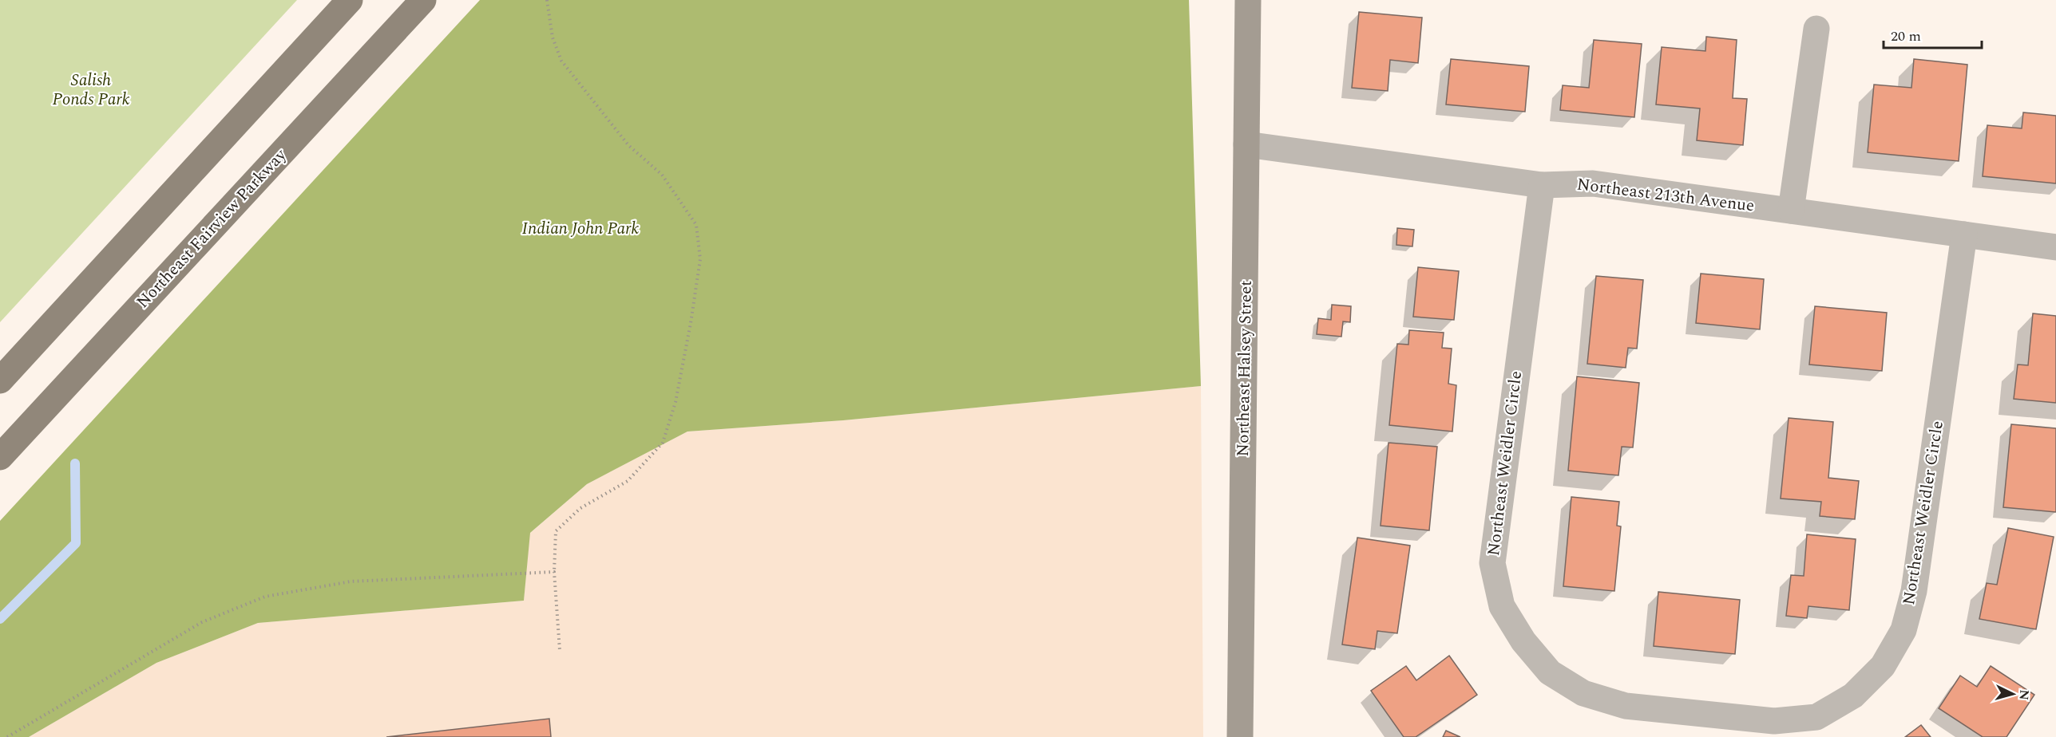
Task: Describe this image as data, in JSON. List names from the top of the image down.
{
  "streets": {
    "main road": ["Northeast Fairview Parkway", "Northeast Halsey Street"],
    "street": ["Northeast 213th Avenue", "Northeast Weidler Circle"]
  },
  "crossings": [
    ["Northeast 213th Avenue", "Northeast Halsey Street"],
    ["Northeast 213th Avenue", "Northeast Weidler Circle"]
  ],
  "parks": ["Salish Ponds Park", "Indian John Park"],
  "scale_bar": "20 m",
  "north": "right"
}
